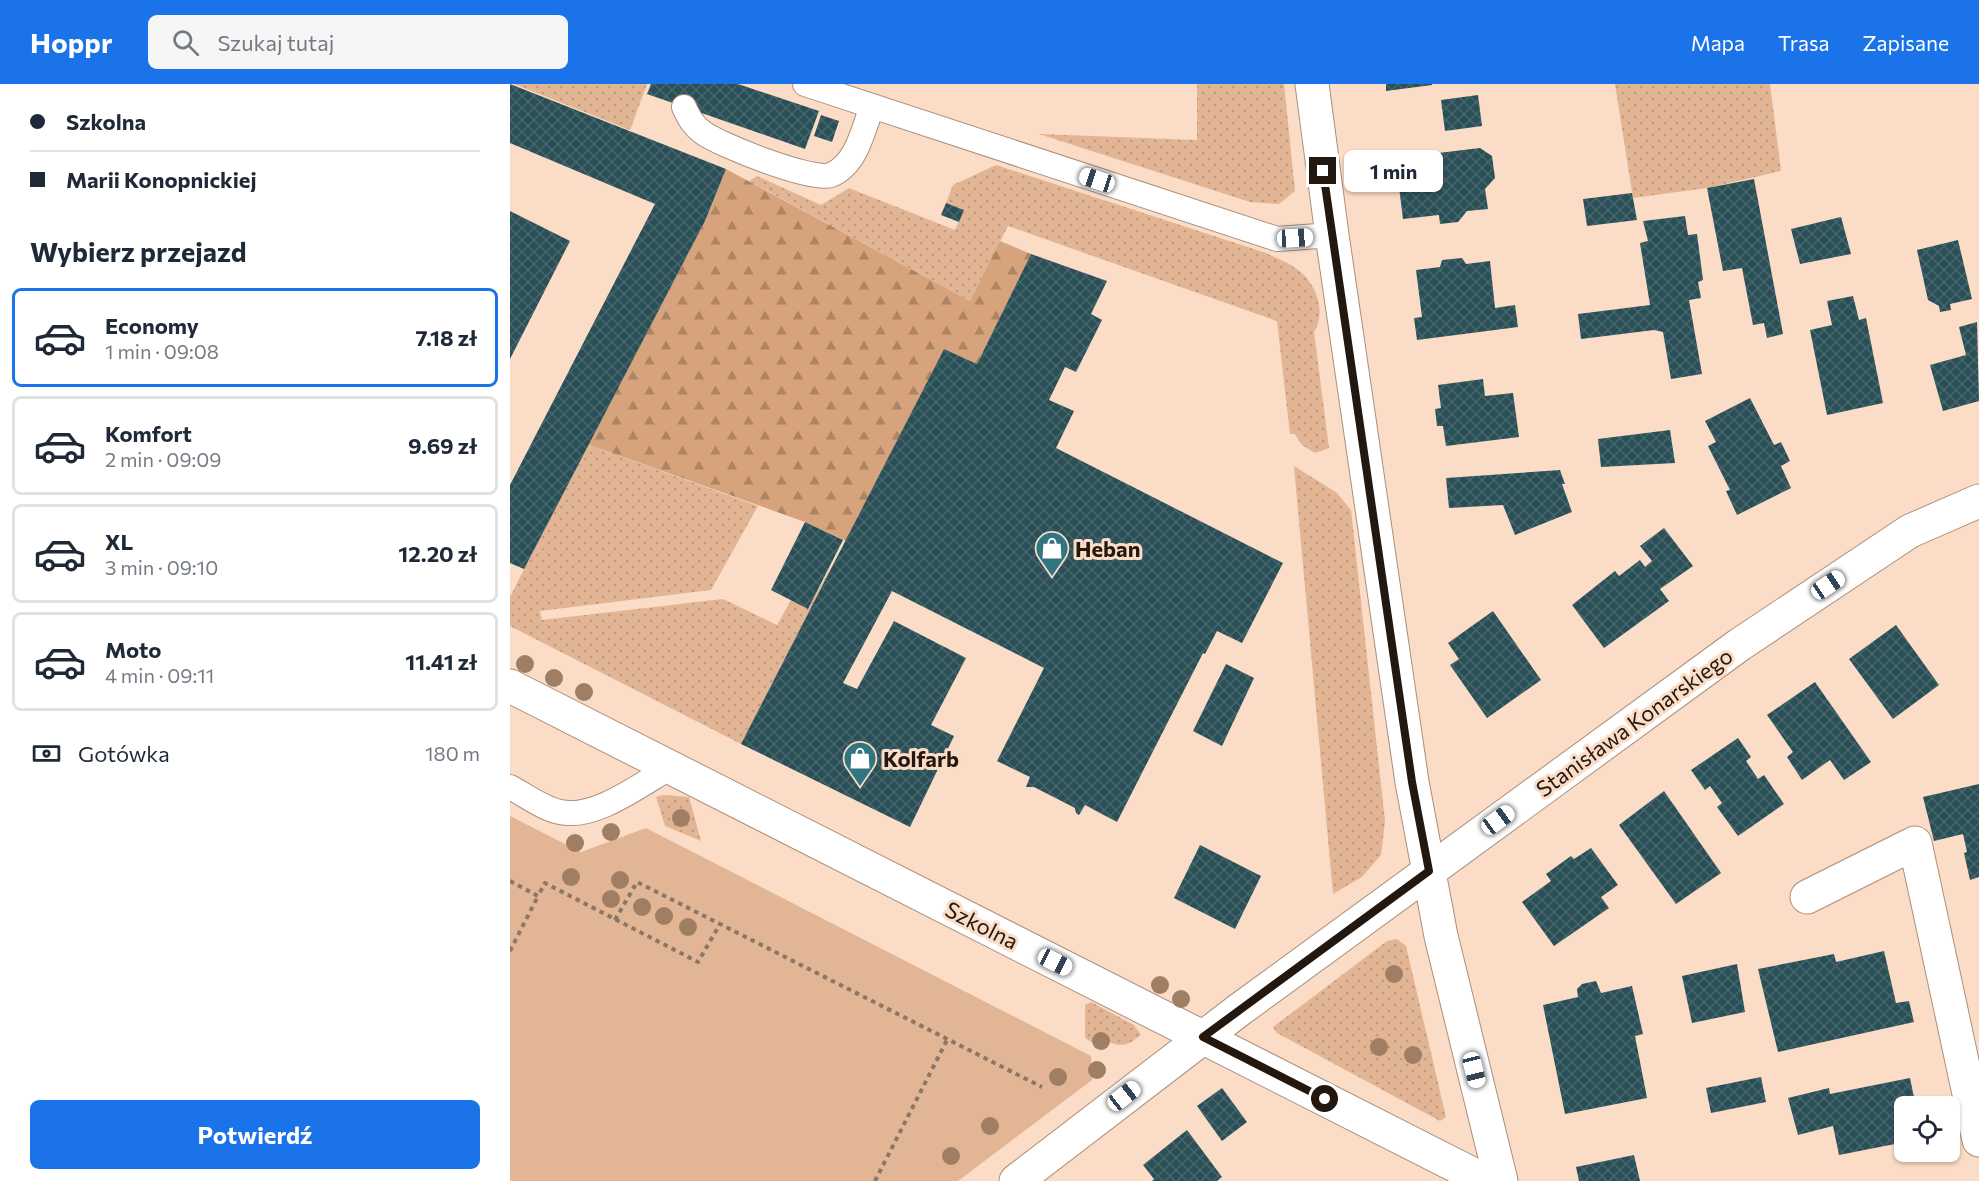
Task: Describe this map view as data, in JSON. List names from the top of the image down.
{
  "streets": {
    "street": ["Stanisława Konarskiego", "Szkolna"]
  },
  "crossings": [
    ["Stanisława Konarskiego", "Szkolna"]
  ],
  "places": {
    "shop": ["Heban", "Kolfarb"]
  },
  "page": {
    "header": "Hoppr",
    "search": "Szukaj tutaj",
    "nav": ["Mapa", "Trasa", "Zapisane"],
    "banner": ["Szkolna", "Marii Konopnickiej"],
    "bubble": "1 min",
    "heading": "Wybierz przejazd",
    "list": [
      {
        "name": "Economy",
        "note": "1 min · 09:08",
        "value": "7.18 zł"
      },
      {
        "name": "Komfort",
        "note": "2 min · 09:09",
        "value": "9.69 zł"
      },
      {
        "name": "XL",
        "note": "3 min · 09:10",
        "value": "12.20 zł"
      },
      {
        "name": "Moto",
        "note": "4 min · 09:11",
        "value": "11.41 zł"
      }
    ],
    "pay": ["Gotówka", "180 m"],
    "buttons": "Potwierdź"
  }
}
